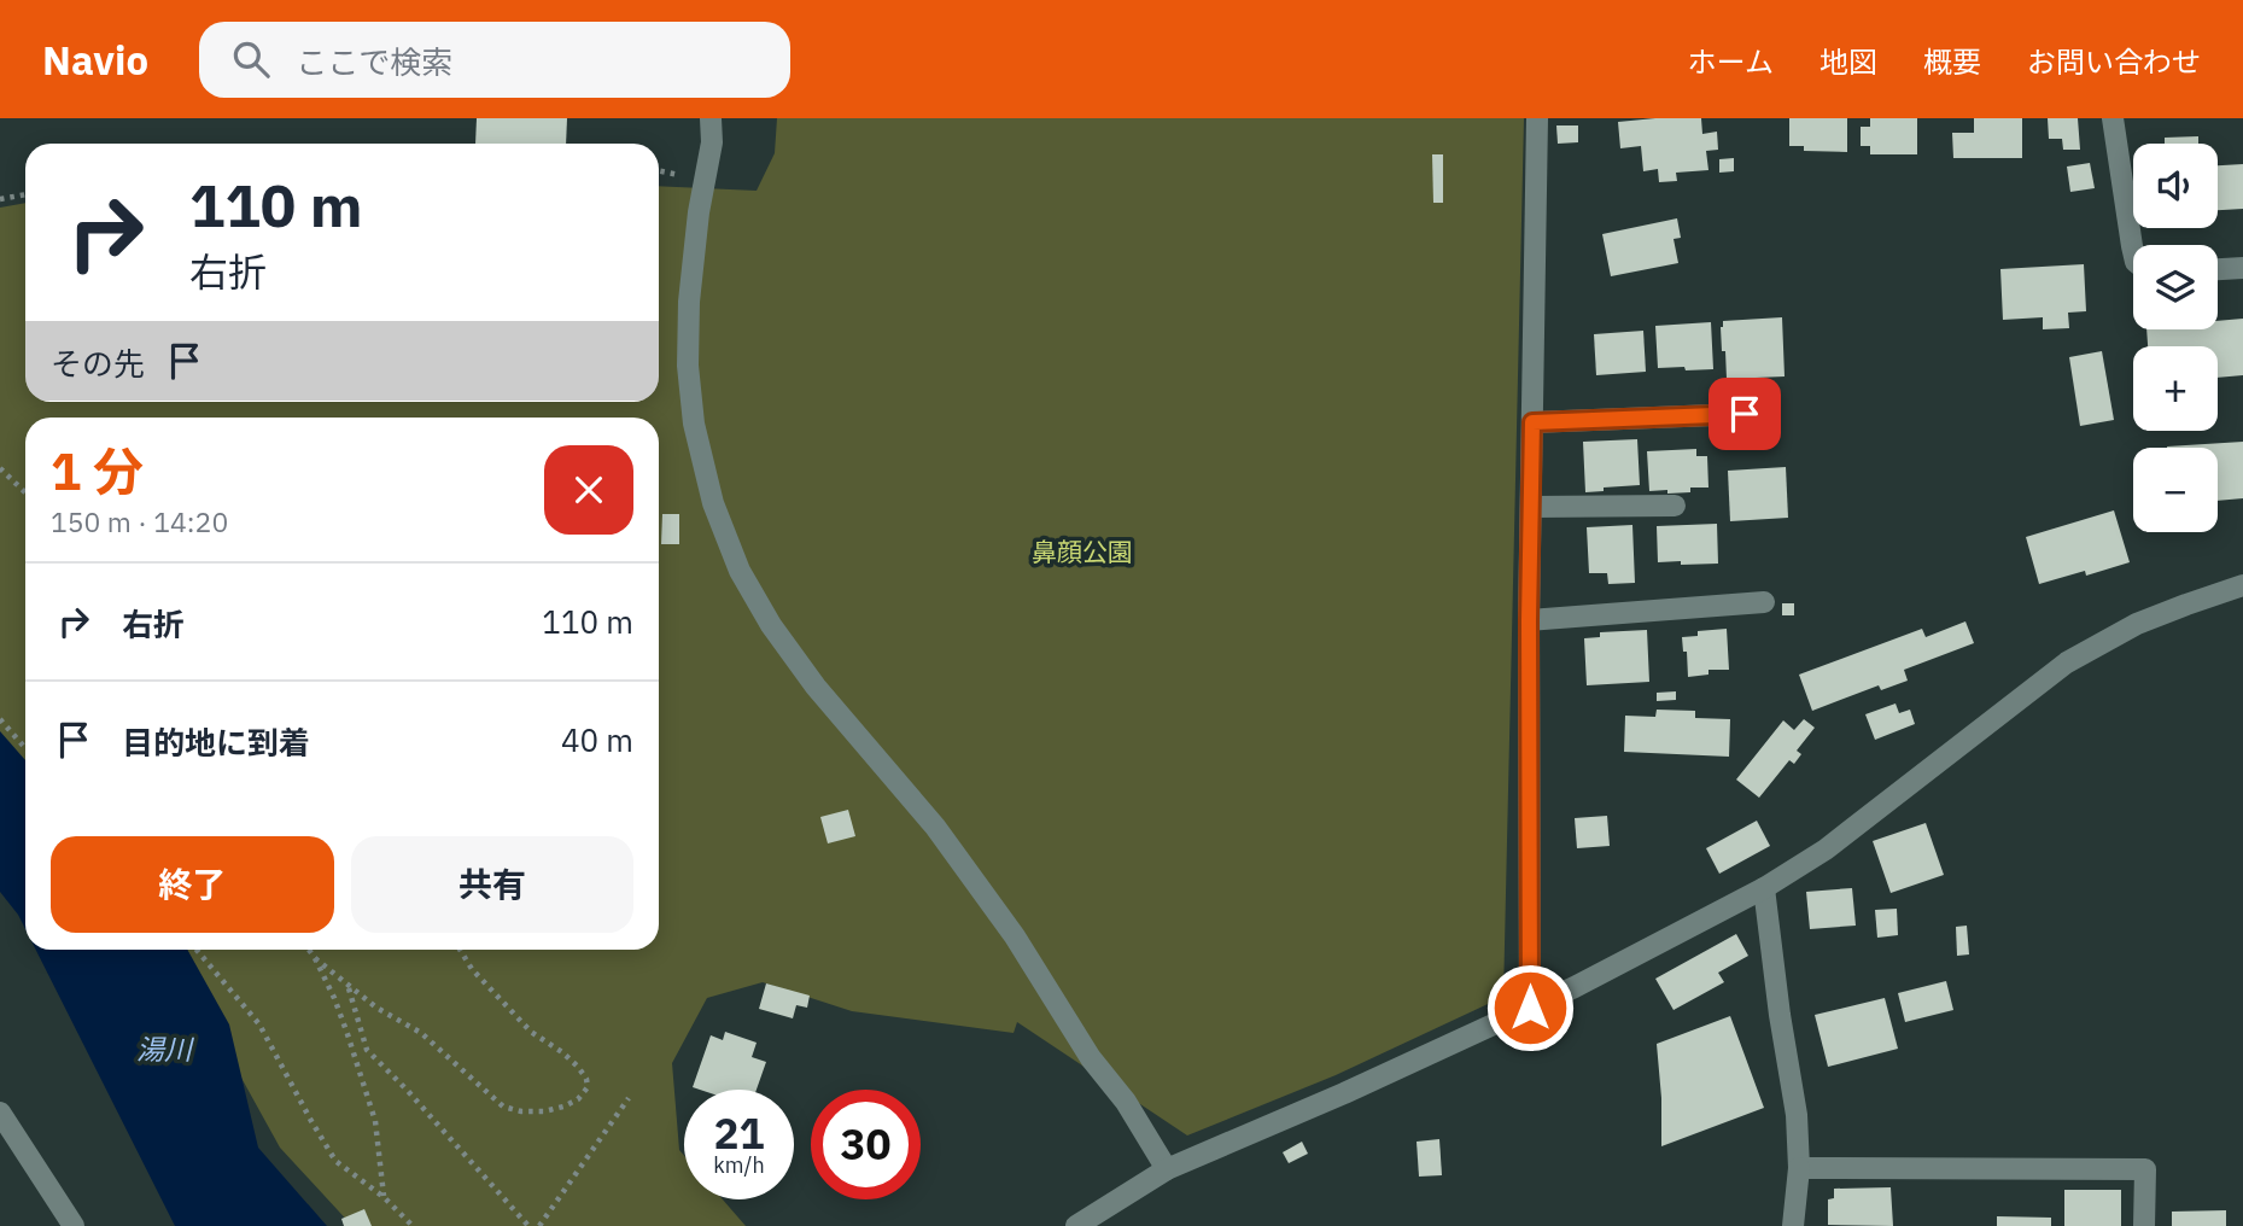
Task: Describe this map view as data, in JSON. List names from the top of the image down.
{
  "water": ["湯川"],
  "parks": ["鼻顔公園"],
  "page": {
    "header": "Navio",
    "search": "ここで検索",
    "nav": [
      "ホーム",
      "地図",
      "概要",
      "お問い合わせ"
    ],
    "map_buttons": ["+", "−"],
    "turn": ["110 m", "右折"],
    "then": "その先",
    "heading": ["1 分", "150 m · 14:20"],
    "list": [
      {
        "name": "右折",
        "value": "110 m"
      },
      {
        "name": "目的地に到着",
        "value": "40 m"
      }
    ],
    "buttons": ["終了", "共有"],
    "speed": "21 km/h",
    "limit": "30"
  }
}
